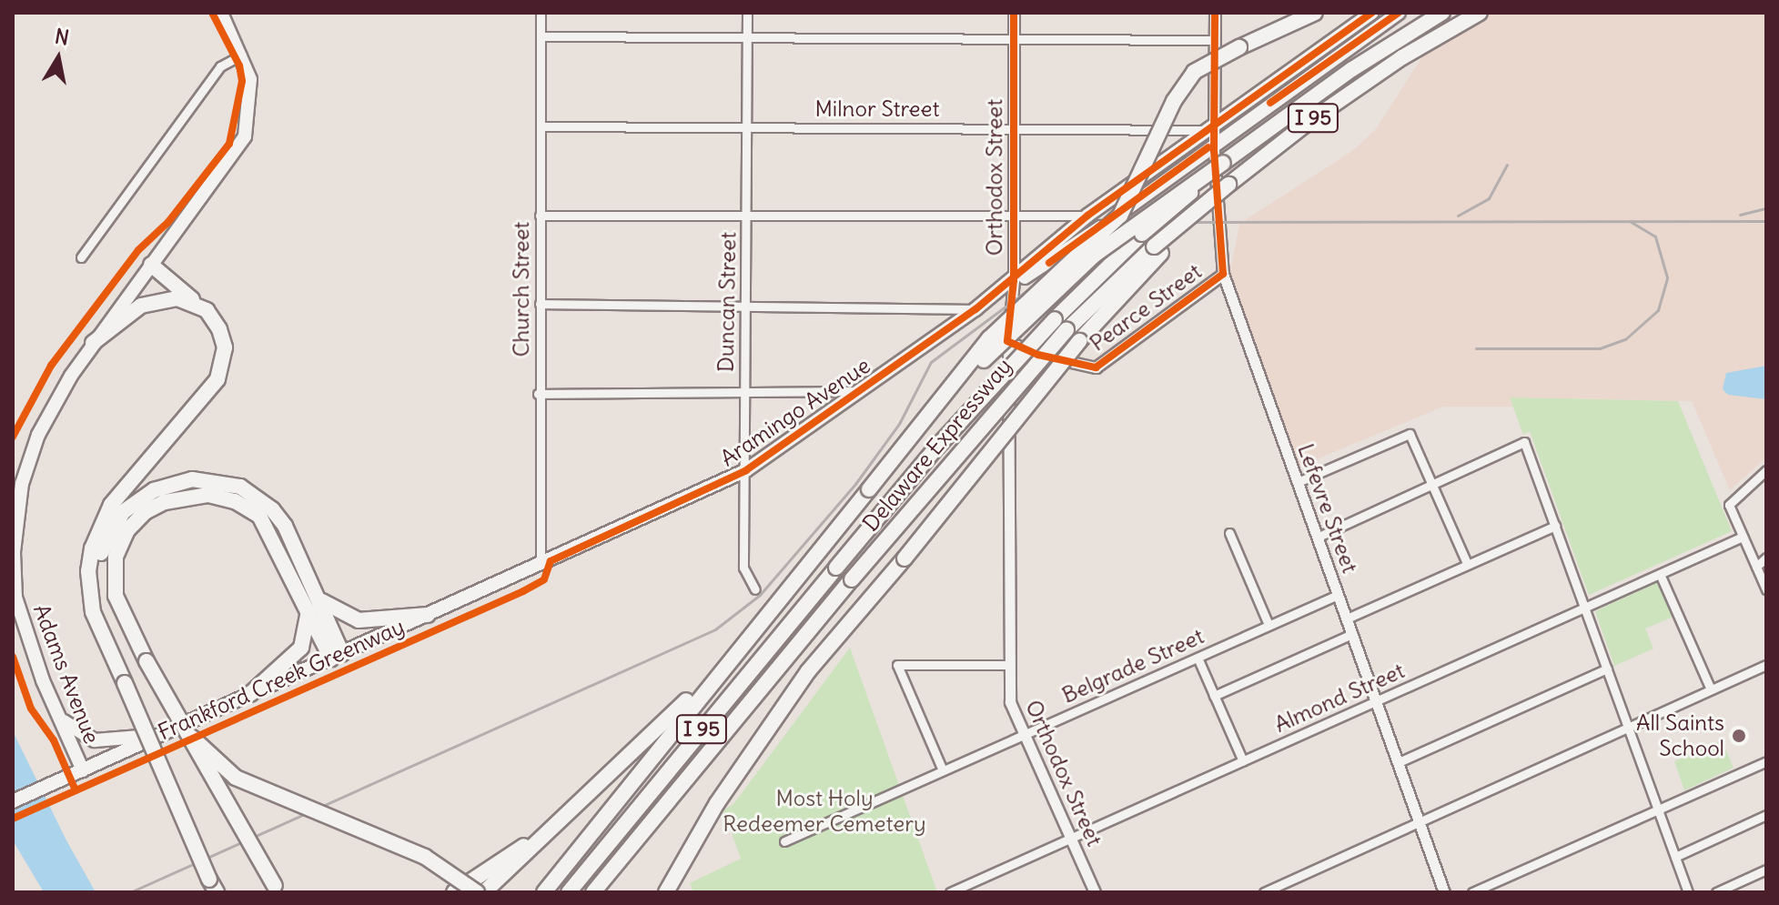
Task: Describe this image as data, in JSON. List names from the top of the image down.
{
  "streets": {
    "highway": ["I 95", "Delaware Expressway"],
    "main road": ["Aramingo Avenue", "Adams Avenue"],
    "street": [
      "Milnor Street",
      "Orthodox Street",
      "Church Street",
      "Duncan Street",
      "Pearce Street",
      "Lefevre Street",
      "Belgrade Street",
      "Almond Street"
    ],
    "cycle path": ["Frankford Creek Greenway"]
  },
  "crossings": [
    ["Milnor Street", "Orthodox Street"],
    ["Milnor Street", "Church Street"],
    ["Milnor Street", "Duncan Street"],
    ["Milnor Street", "Lefevre Street"],
    ["I 95", "Delaware Expressway"],
    ["Orthodox Street", "Pearce Street"],
    ["Orthodox Street", "Aramingo Avenue"],
    ["Orthodox Street", "Belgrade Street"],
    ["Orthodox Street", "Almond Street"],
    ["Church Street", "Aramingo Avenue"],
    ["Duncan Street", "Aramingo Avenue"],
    ["Pearce Street", "Lefevre Street"],
    ["Aramingo Avenue", "Adams Avenue"],
    ["Lefevre Street", "Belgrade Street"],
    ["Lefevre Street", "Almond Street"]
  ],
  "parks": ["Most Holy Redeemer Cemetery"],
  "places": ["All Saints School"],
  "north": "top"
}
